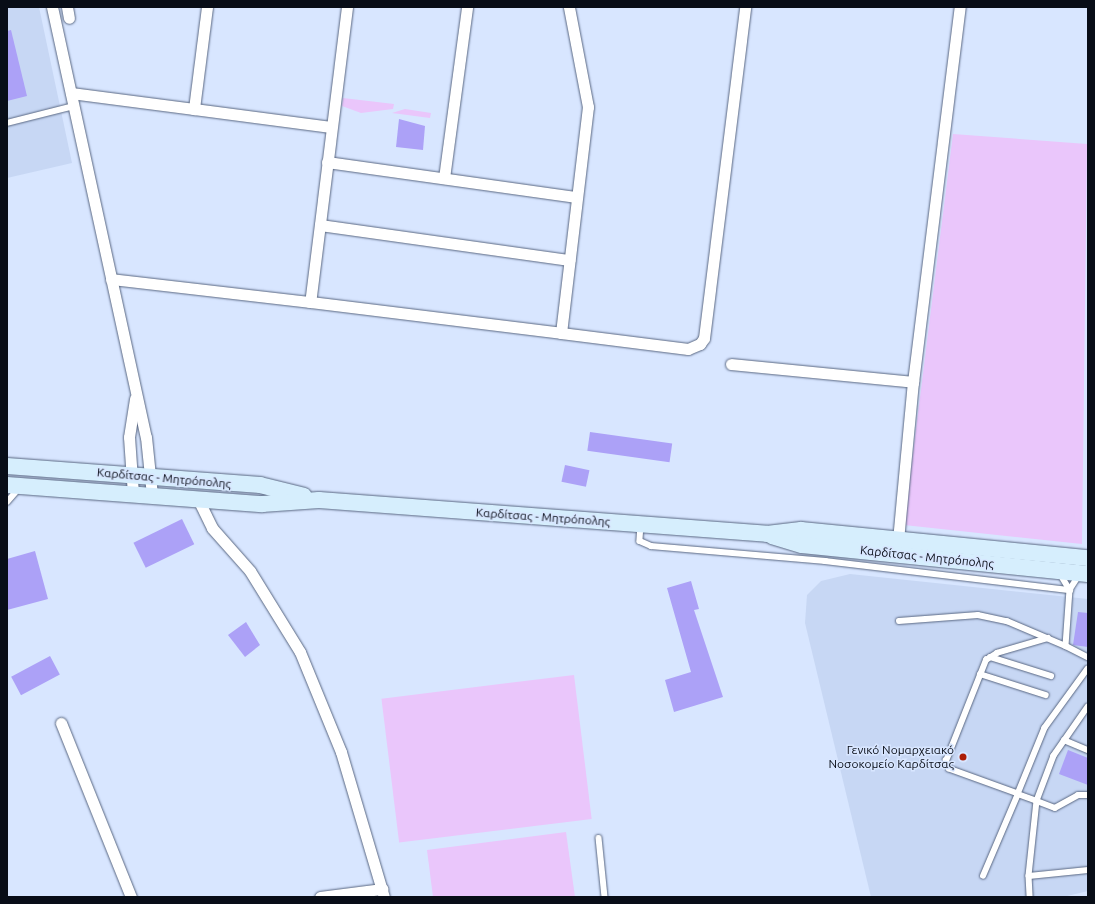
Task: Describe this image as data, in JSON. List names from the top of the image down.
{
  "streets": {
    "main road": ["Καρδίτσας - Μητρόπολης"]
  },
  "places": ["Γενικό Νομαρχειακό Νοσοκομείο Καρδίτσας"]
}
